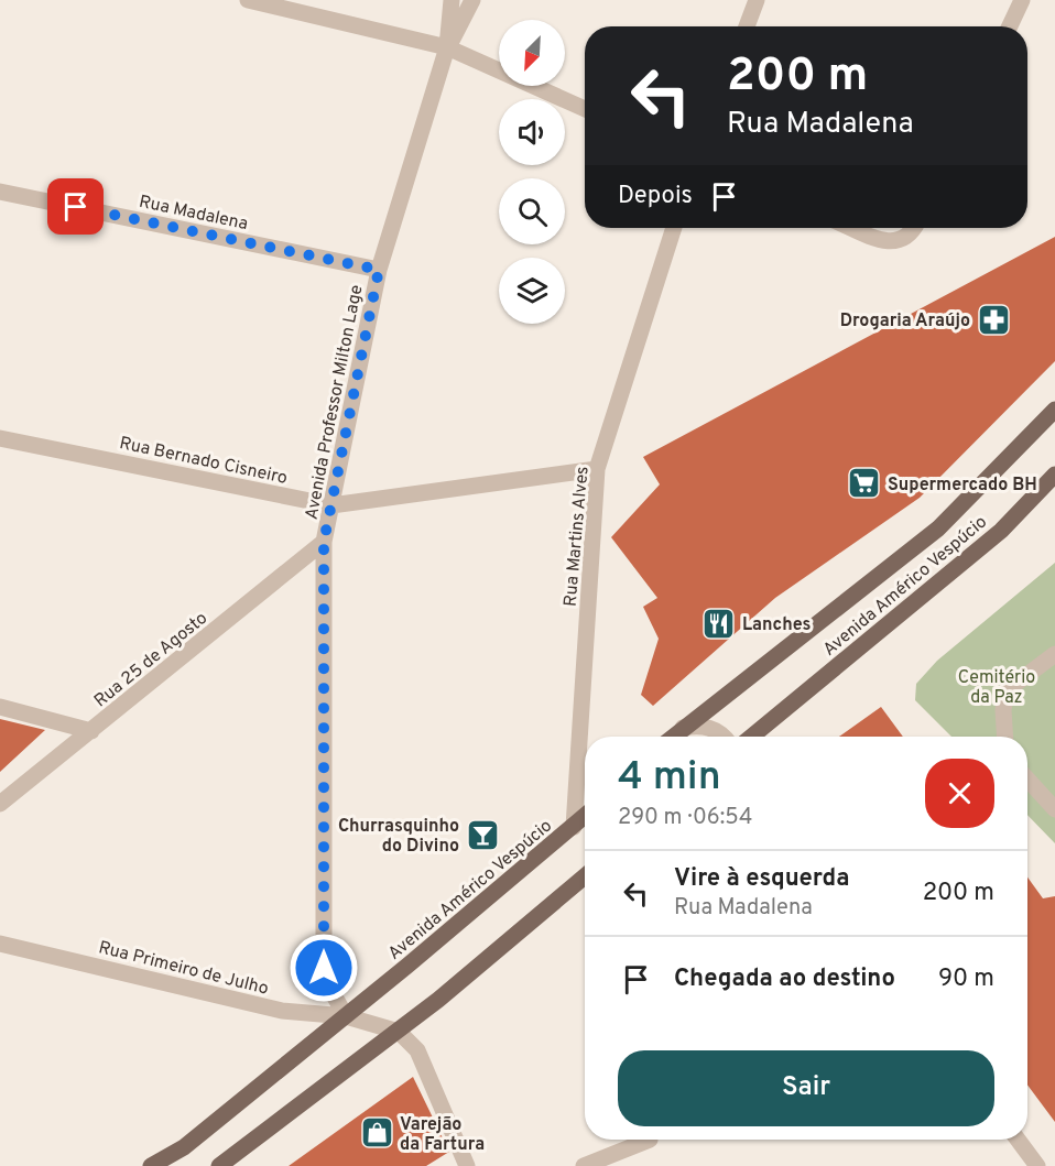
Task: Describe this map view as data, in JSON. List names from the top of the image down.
{
  "streets": {
    "main road": ["Avenida Américo Vespúcio"],
    "street": [
      "Rua Madalena",
      "Avenida Professor Milton Lage",
      "Rua Bernado Cisneiro",
      "Rua Martins Alves",
      "Rua 25 de Agosto",
      "Rua Primeiro de Julho"
    ]
  },
  "crossings": [
    ["Rua Madalena", "Avenida Professor Milton Lage"],
    ["Avenida Professor Milton Lage", "Rua Bernado Cisneiro"],
    ["Avenida Professor Milton Lage", "Avenida Américo Vespúcio"],
    ["Avenida Professor Milton Lage", "Rua 25 de Agosto"],
    ["Avenida Professor Milton Lage", "Rua Primeiro de Julho"],
    ["Rua Bernado Cisneiro", "Rua Martins Alves"],
    ["Rua Martins Alves", "Avenida Américo Vespúcio"],
    ["Avenida Américo Vespúcio", "Rua Primeiro de Julho"]
  ],
  "parks": ["Cemitério da Paz"],
  "places": {
    "pharmacy": ["Drogaria Araújo"],
    "supermarket": ["Supermercado BH"],
    "restaurant": ["Lanches"],
    "bar": ["Churrasquinho do Divino"],
    "shop": ["Varejão da Fartura"]
  },
  "north": "bottom left",
  "page": {
    "turn": ["200 m", "Rua Madalena"],
    "then": "Depois",
    "heading": ["4 min", "290 m · 06:54"],
    "list": [
      {
        "name": "Vire à esquerda",
        "note": "Rua Madalena",
        "value": "200 m"
      },
      {
        "name": "Chegada ao destino",
        "value": "90 m"
      }
    ],
    "buttons": "Sair"
  }
}
